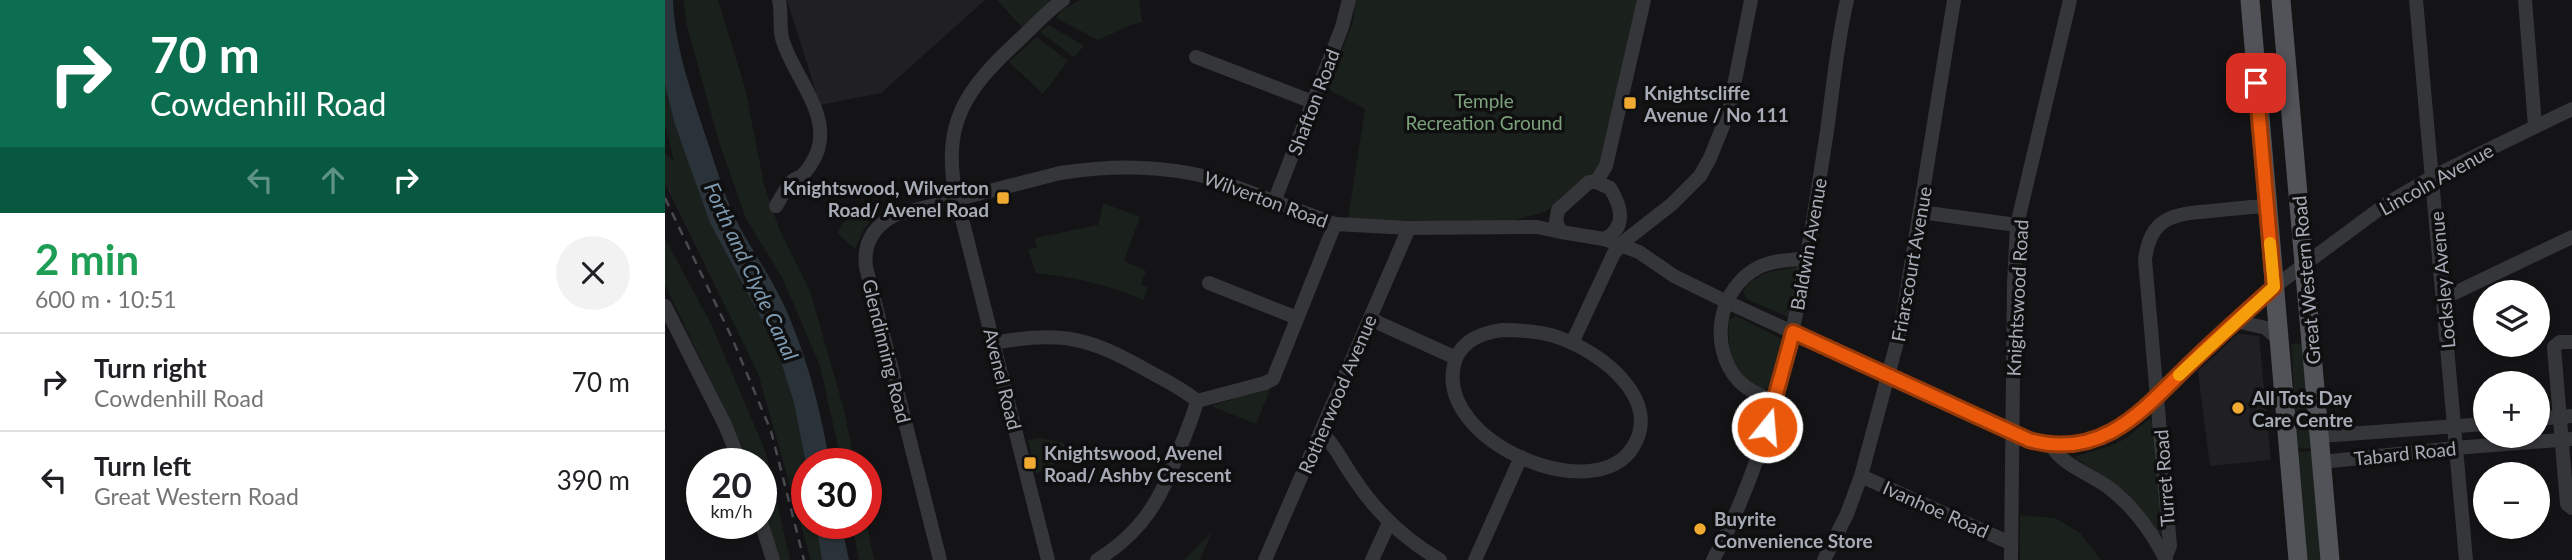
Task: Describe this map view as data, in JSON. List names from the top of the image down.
{
  "streets": {
    "main road": ["Great Western Road"],
    "street": [
      "Shafton Road",
      "Lincoln Avenue",
      "Wilverton Road",
      "Baldwin Avenue",
      "Friarscourt Avenue",
      "Locksley Avenue",
      "Knightswood Road",
      "Glendinning Road",
      "Avenel Road",
      "Rotherwood Avenue",
      "Tabard Road",
      "Turret Road",
      "Ivanhoe Road"
    ]
  },
  "crossings": [
    ["Shafton Road", "Wilverton Road"],
    ["Lincoln Avenue", "Great Western Road"],
    ["Lincoln Avenue", "Locksley Avenue"],
    ["Lincoln Avenue", "Turret Road"],
    ["Wilverton Road", "Glendinning Road"],
    ["Wilverton Road", "Avenel Road"],
    ["Wilverton Road", "Rotherwood Avenue"],
    ["Friarscourt Avenue", "Ivanhoe Road"],
    ["Great Western Road", "Tabard Road"],
    ["Great Western Road", "Turret Road"],
    ["Locksley Avenue", "Tabard Road"],
    ["Knightswood Road", "Ivanhoe Road"],
    ["Glendinning Road", "Avenel Road"]
  ],
  "water": ["Forth and Clyde Canal"],
  "parks": ["Temple Recreation Ground"],
  "places": {
    "transit": ["Knightscliffe Avenue / No 111", "Knightswood, Wilverton Road/ Avenel Road", "Knightswood, Avenel Road/ Ashby Crescent"],
    "other": ["All Tots Day Care Centre", "Buyrite Convenience Store"]
  },
  "page": {
    "turn": ["70 m", "Cowdenhill Road"],
    "heading": ["2 min", "600 m · 10:51"],
    "map_buttons": ["+", "−"],
    "list": [
      {
        "name": "Turn right",
        "note": "Cowdenhill Road",
        "value": "70 m"
      },
      {
        "name": "Turn left",
        "note": "Great Western Road",
        "value": "390 m"
      }
    ],
    "speed": "20 km/h",
    "limit": "30"
  }
}
